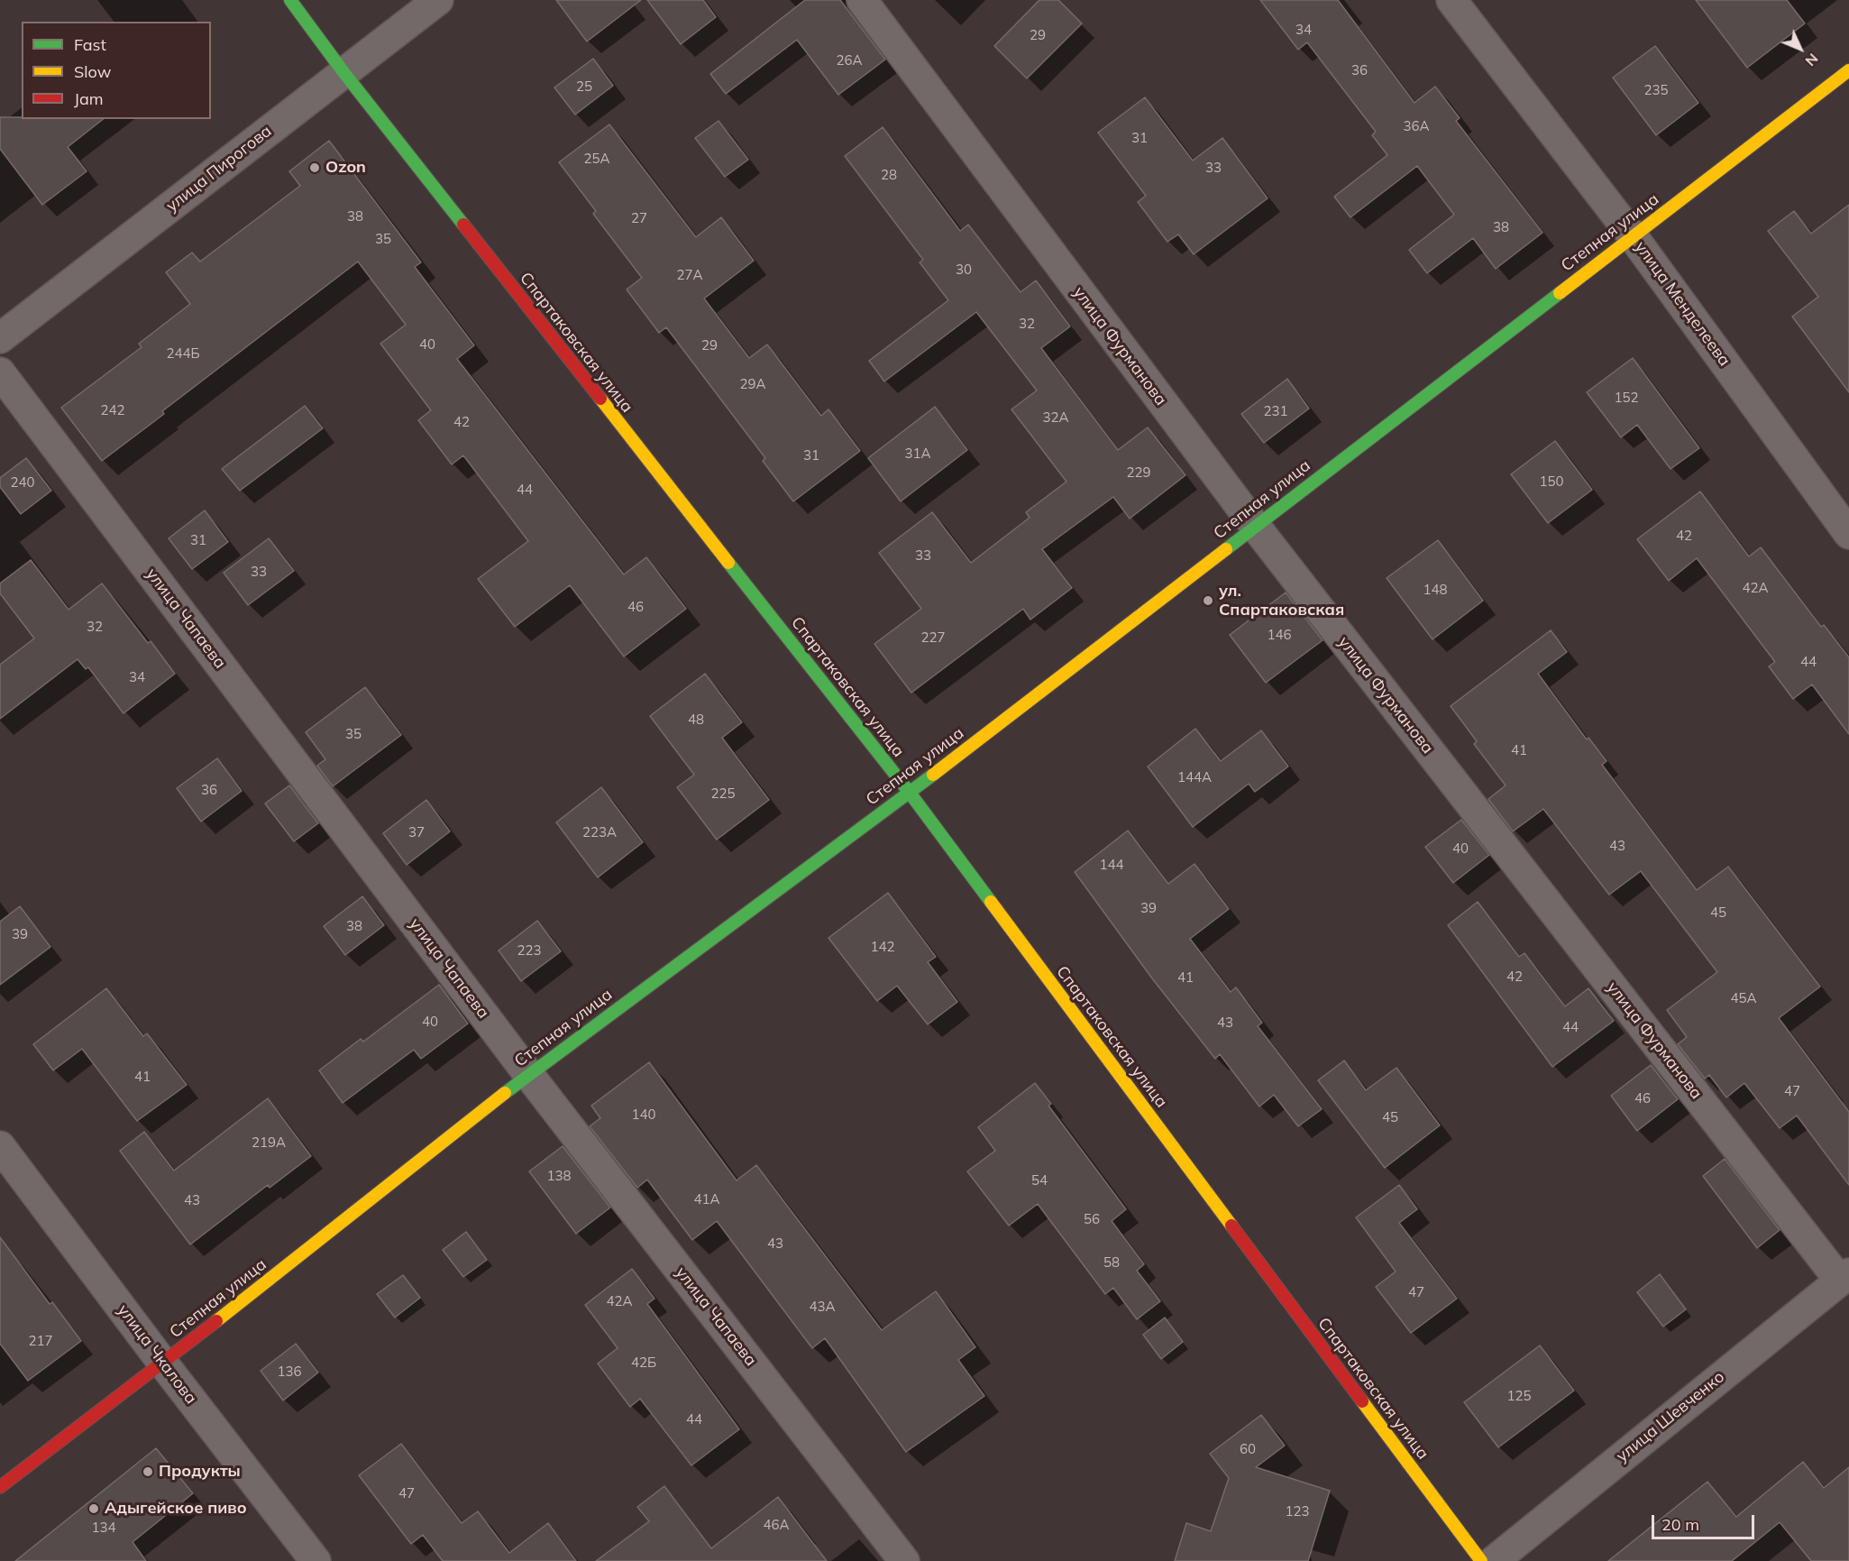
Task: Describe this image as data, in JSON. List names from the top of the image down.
{
  "streets": {
    "main road": ["Степная улица", "Спартаковская улица"],
    "street": [
      "улица Пирогова",
      "улица Менделеева",
      "улица Фурманова",
      "улица Чапаева",
      "улица Чкалова",
      "улица Шевченко"
    ]
  },
  "crossings": [
    ["улица Пирогова", "Спартаковская улица"],
    ["Степная улица", "улица Менделеева"],
    ["Степная улица", "Спартаковская улица"],
    ["Степная улица", "улица Фурманова"],
    ["Степная улица", "улица Чапаева"],
    ["Степная улица", "улица Чкалова"],
    ["улица Фурманова", "улица Шевченко"]
  ],
  "places": [
    "Ozon",
    "ул. Спартаковская",
    "Продукты",
    "Адыгейское пиво"
  ],
  "house_numbers": [
    "34",
    "29",
    "26А",
    "36",
    "25",
    "235",
    "36А",
    "31",
    "25А",
    "33",
    "28",
    "38",
    "27",
    "38",
    "35",
    "30",
    "27А",
    "32",
    "40",
    "29",
    "244Б",
    "29А",
    "152",
    "242",
    "231",
    "32А",
    "42",
    "31А",
    "31",
    "229",
    "150",
    "240",
    "44",
    "42",
    "31",
    "33",
    "33",
    "42А",
    "148",
    "46",
    "32",
    "146",
    "227",
    "44",
    "34",
    "48",
    "35",
    "41",
    "144А",
    "36",
    "225",
    "37",
    "223А",
    "43",
    "40",
    "144",
    "39",
    "45",
    "38",
    "39",
    "142",
    "223",
    "42",
    "41",
    "45А",
    "40",
    "43",
    "44",
    "41",
    "47",
    "46",
    "140",
    "45",
    "219А",
    "138",
    "54",
    "41А",
    "43",
    "56",
    "43",
    "58",
    "47",
    "42А",
    "43А",
    "217",
    "42Б",
    "136",
    "125",
    "44",
    "60",
    "47",
    "123",
    "46А",
    "134"
  ],
  "legend": ["Fast", "Slow", "Jam"],
  "scale_bar": "20 m",
  "north": "bottom right"
}
